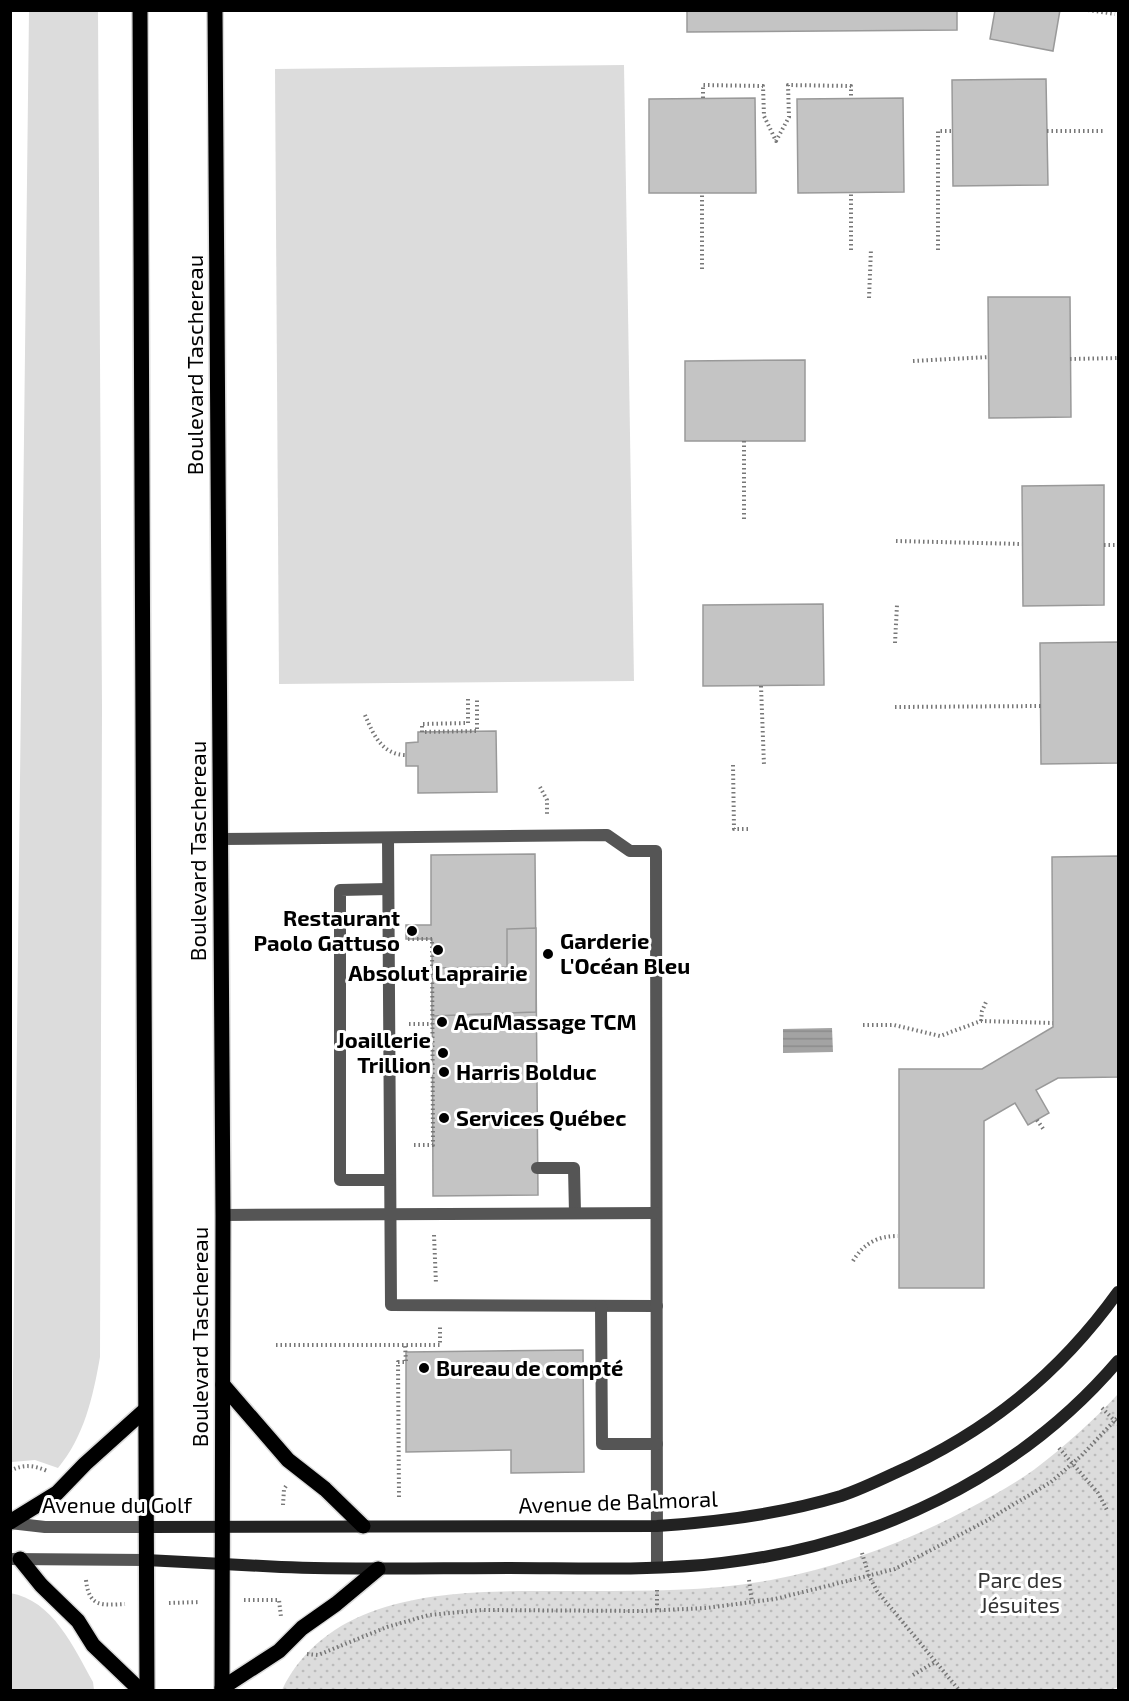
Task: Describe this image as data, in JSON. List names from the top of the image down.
{
  "streets": {
    "main road": ["Boulevard Taschereau"],
    "street": ["Avenue de Balmoral", "Avenue du Golf"]
  },
  "crossings": [
    ["Boulevard Taschereau", "Avenue de Balmoral"],
    ["Boulevard Taschereau", "Avenue du Golf"],
    ["Avenue de Balmoral", "Avenue du Golf"]
  ],
  "parks": ["Parc des Jésuites"],
  "places": [
    "Restaurant Paolo Gattuso",
    "Absolut Laprairie",
    "Garderie L'Océan Bleu",
    "AcuMassage TCM",
    "Joaillerie Trillion",
    "Harris Bolduc",
    "Services Québec",
    "Bureau de compté"
  ]
}
